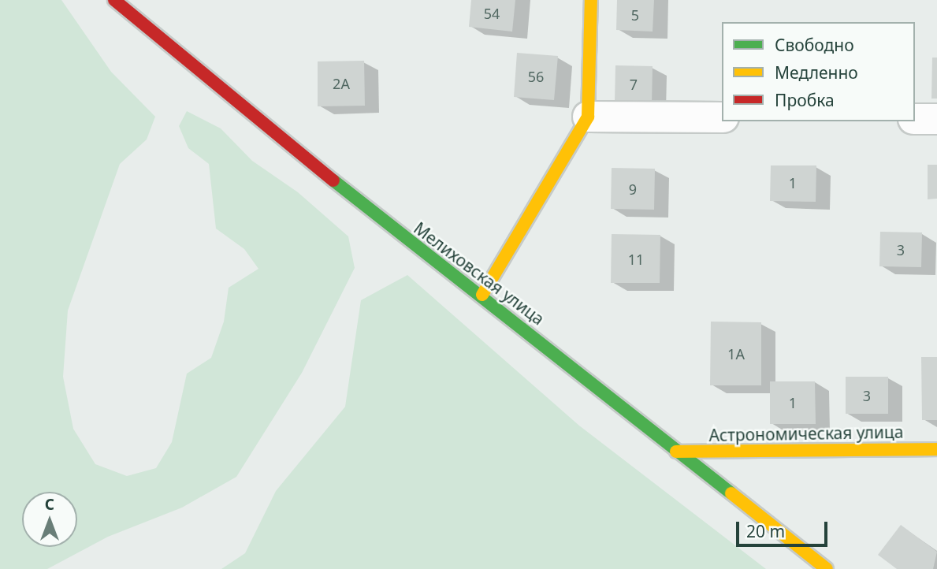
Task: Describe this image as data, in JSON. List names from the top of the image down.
{
  "streets": {
    "main road": ["Мелиховская улица", "Астрономическая улица"]
  },
  "crossings": [
    ["Мелиховская улица", "Астрономическая улица"]
  ],
  "house_numbers": [
    "54",
    "5",
    "56",
    "2А",
    "7",
    "1",
    "9",
    "3",
    "11",
    "1А",
    "3",
    "1"
  ],
  "legend": ["Свободно", "Медленно", "Пробка"],
  "scale_bar": "20 m",
  "north": "top"
}
